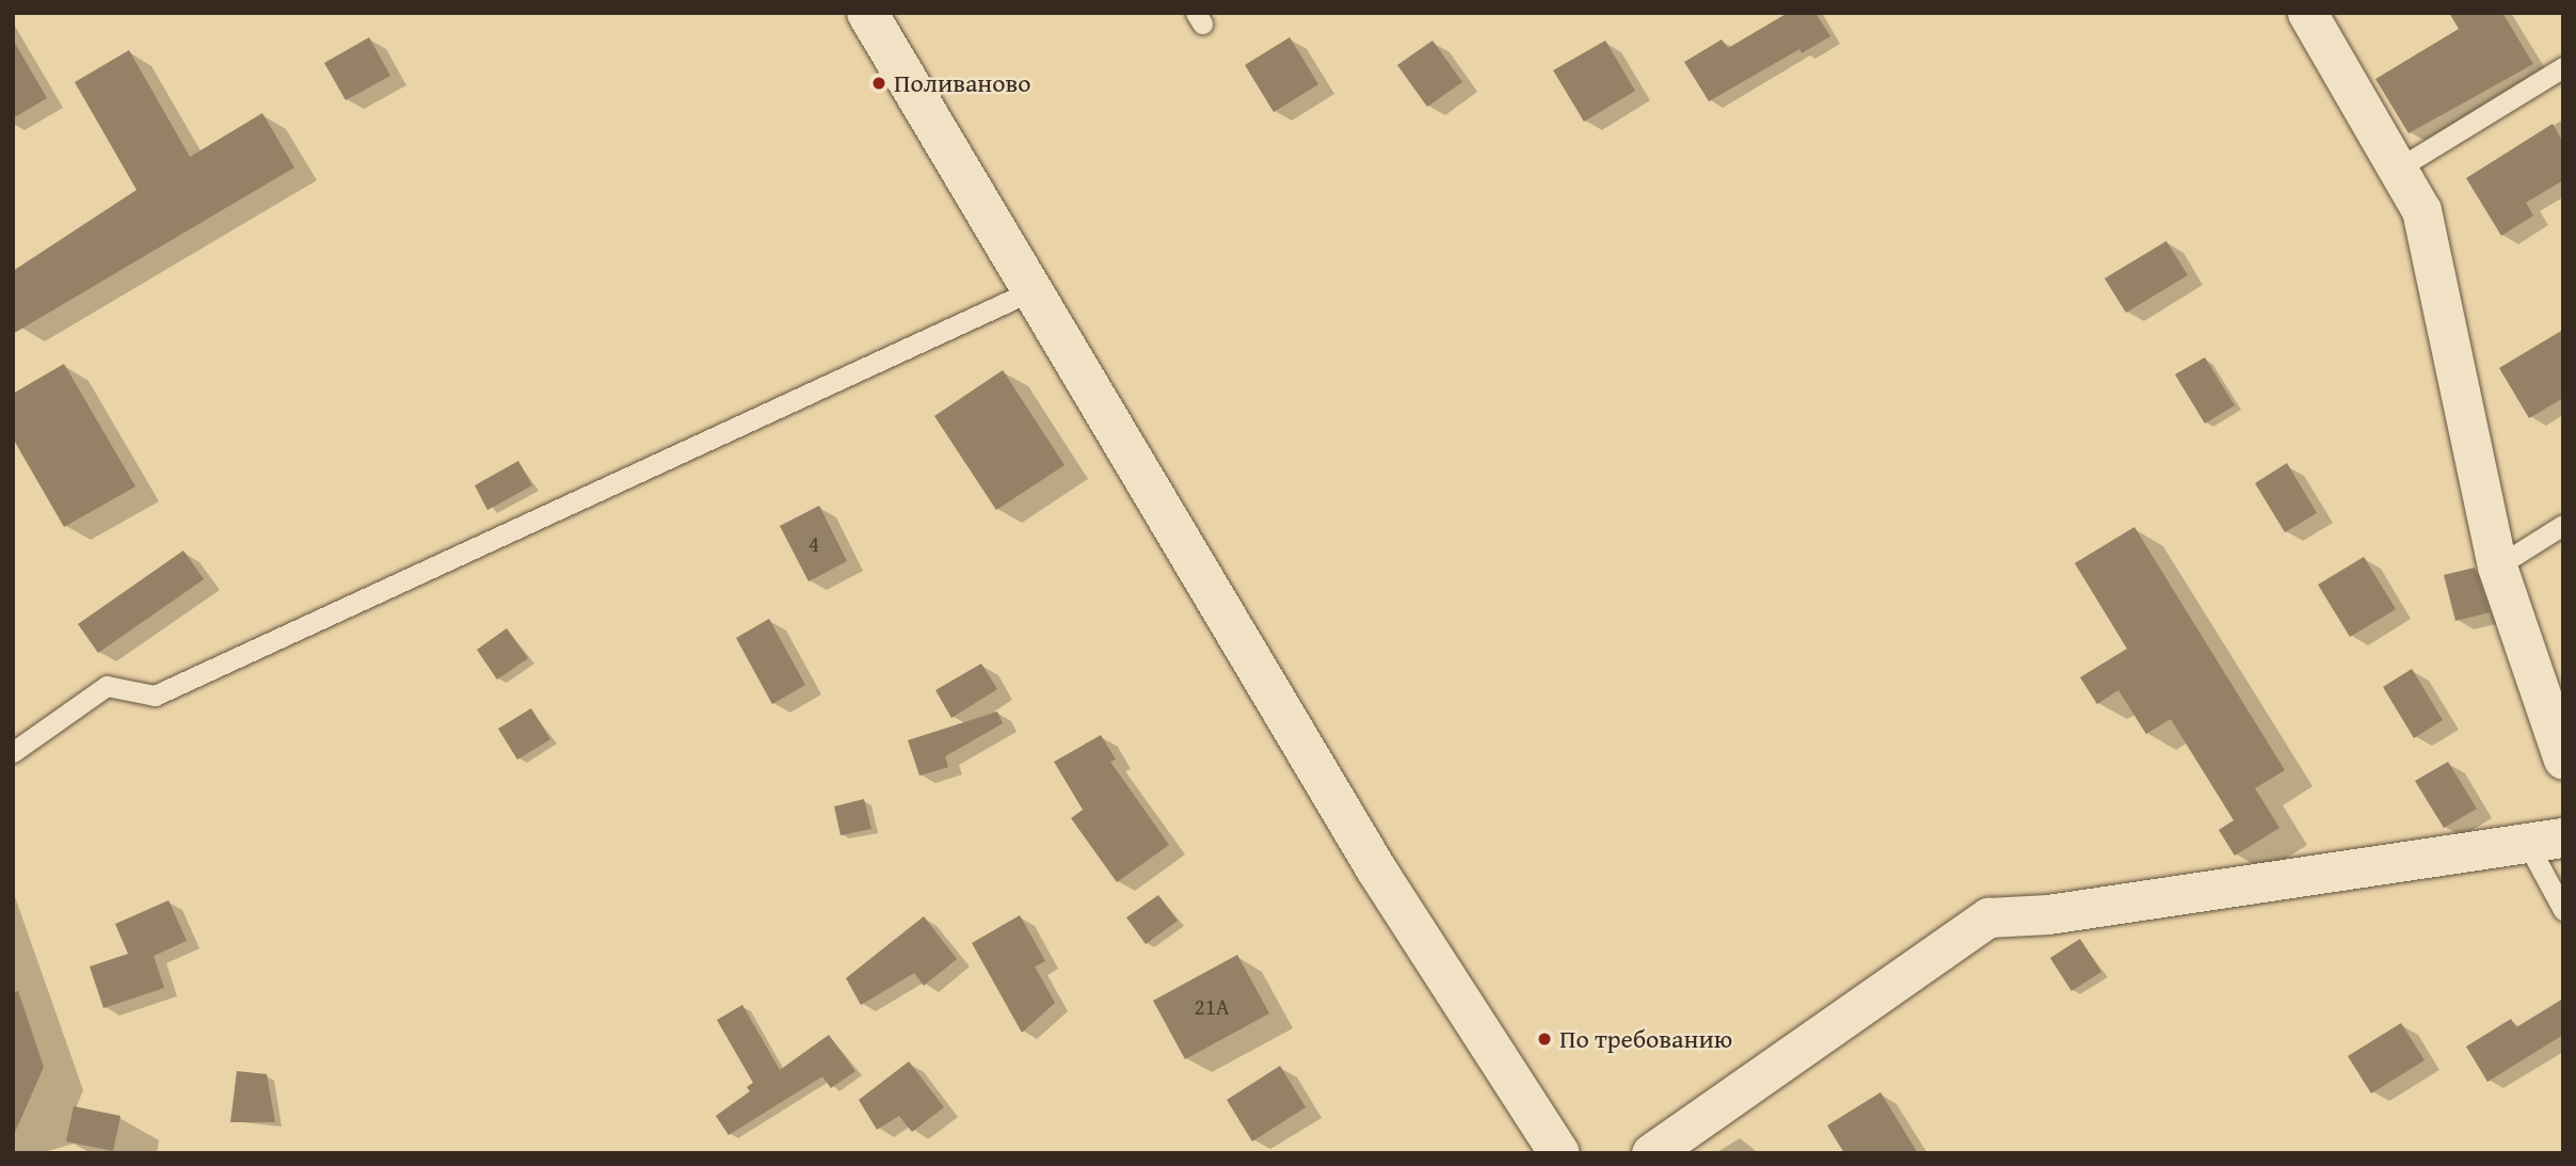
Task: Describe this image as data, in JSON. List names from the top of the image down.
{
  "places": ["Поливаново", "По требованию"],
  "house_numbers": ["4", "21А"]
}
